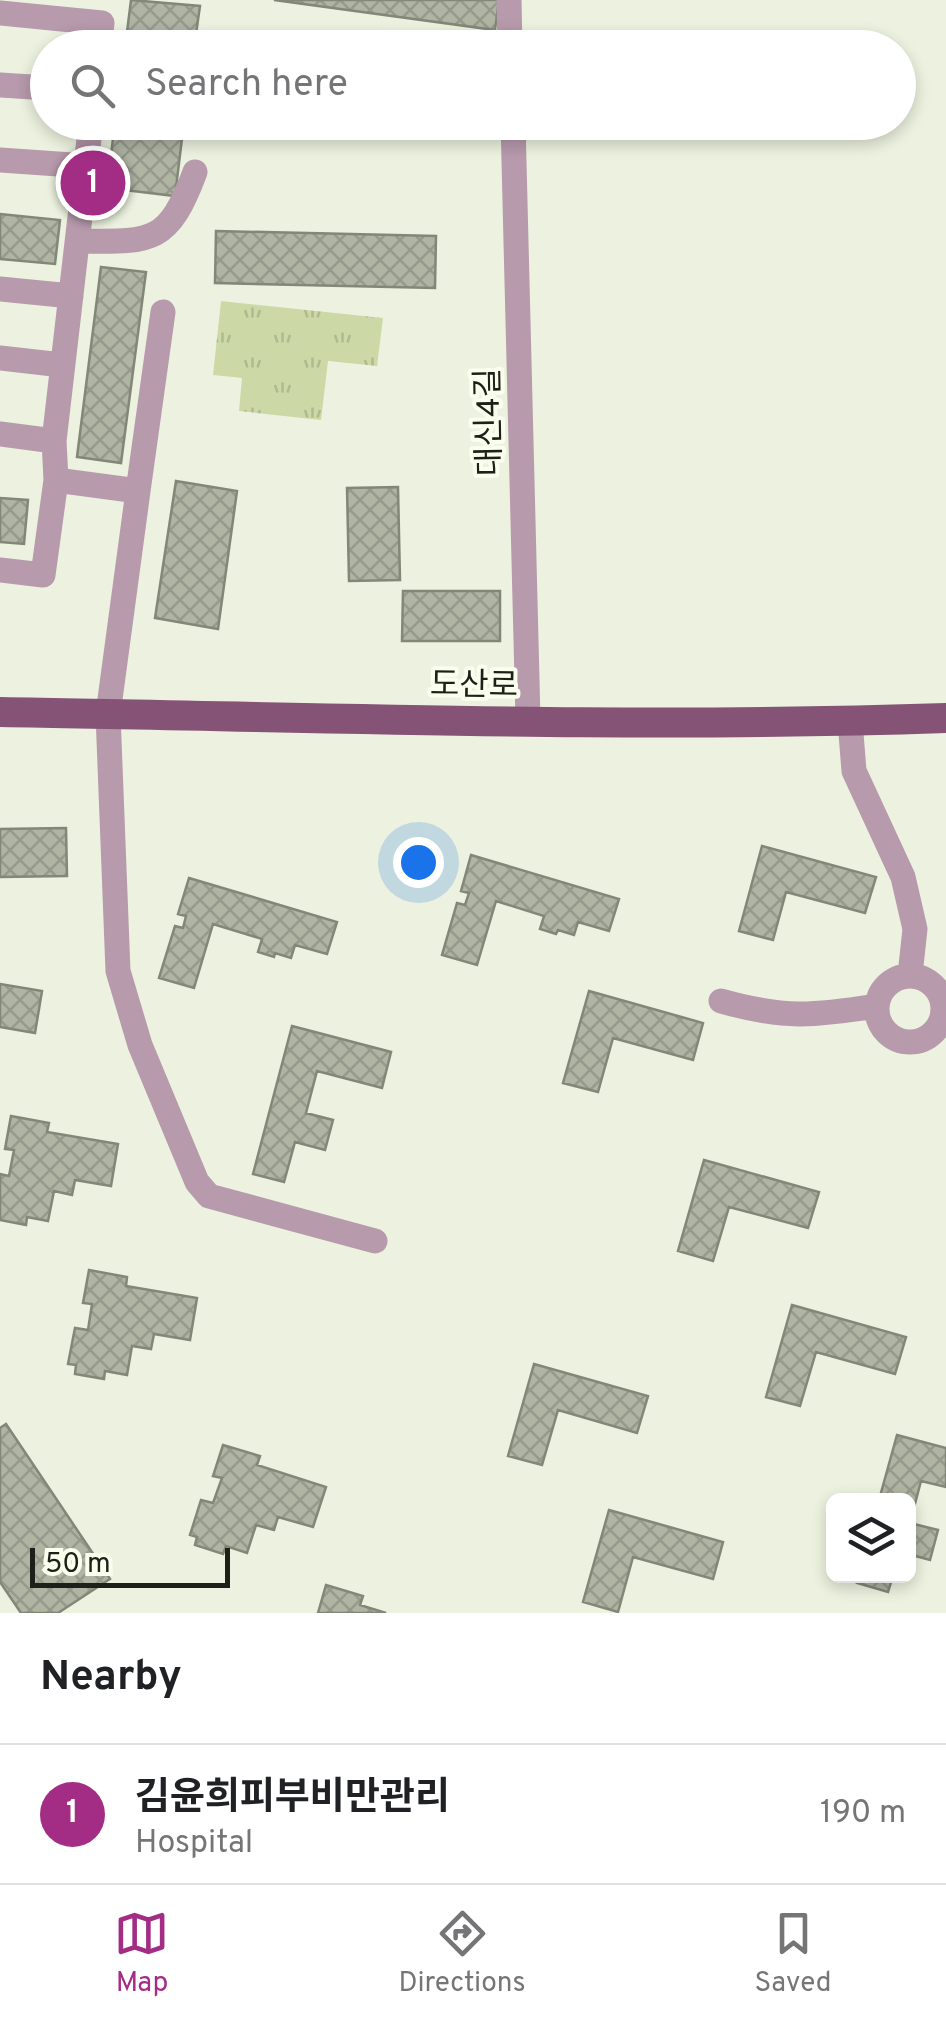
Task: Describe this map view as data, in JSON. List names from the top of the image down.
{
  "streets": {
    "main road": ["도산로"],
    "street": ["대신4길"]
  },
  "crossings": [
    ["대신4길", "도산로"]
  ],
  "scale_bar": "50 m",
  "page": {
    "search": "Search here",
    "pins": "1",
    "scale": "50 m",
    "heading": "Nearby",
    "list": [
      {
        "mark": "1",
        "name": "김윤희피부비만관리",
        "note": "Hospital",
        "value": "190 m"
      }
    ],
    "nav": ["Map", "Directions", "Saved"]
  }
}
